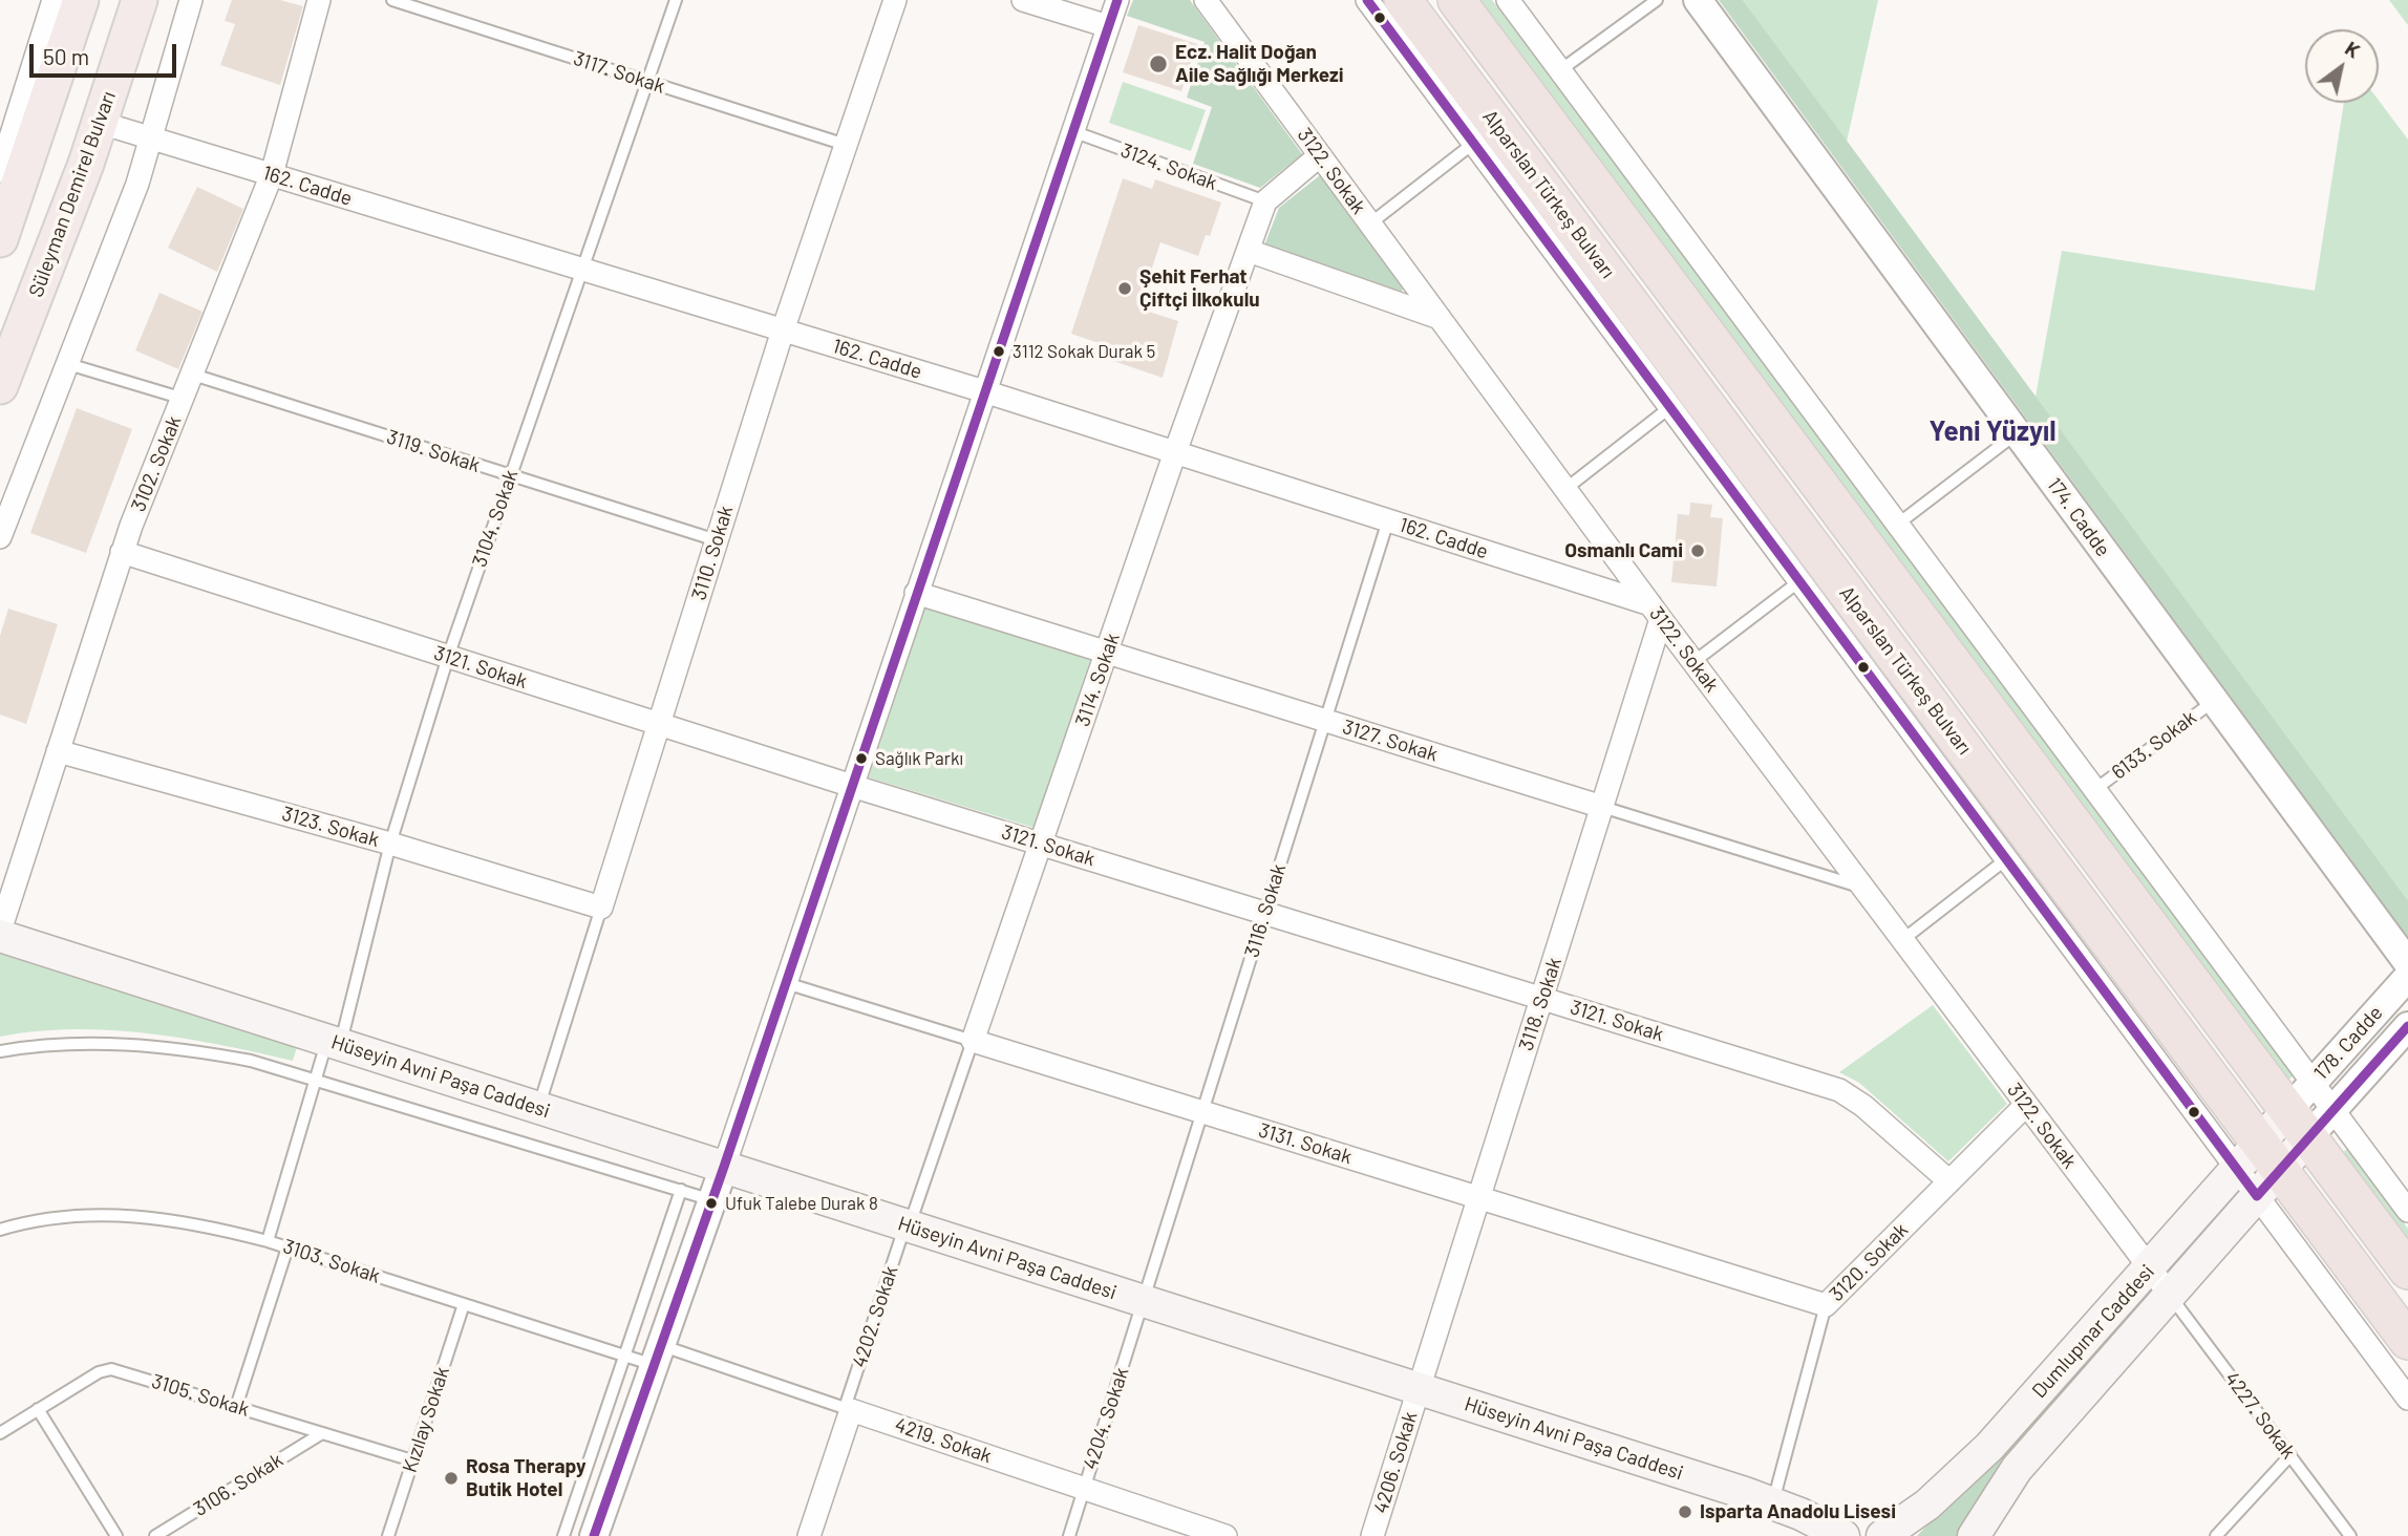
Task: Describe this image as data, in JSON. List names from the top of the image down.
{
  "streets": {
    "highway": ["Alparslan Türkeş Bulvarı"],
    "main road": ["Süleyman Demirel Bulvarı", "Hüseyin Avni Paşa Caddesi", "Dumlupınar Caddesi"],
    "street": [
      "3122. Sokak",
      "162. Cadde",
      "3102. Sokak",
      "174. Cadde",
      "3110. Sokak",
      "3121. Sokak",
      "3114. Sokak",
      "3127. Sokak",
      "3123. Sokak",
      "3118. Sokak",
      "178. Cadde",
      "3131. Sokak",
      "3120. Sokak",
      "4202. Sokak",
      "4219. Sokak",
      "4206. Sokak"
    ],
    "lane": [
      "3117. Sokak",
      "3124. Sokak",
      "3119. Sokak",
      "3104. Sokak",
      "6133. Sokak",
      "3116. Sokak",
      "3103. Sokak",
      "3105. Sokak",
      "4227. Sokak",
      "4204. Sokak",
      "Kızılay Sokak",
      "3106. Sokak"
    ]
  },
  "crossings": [
    ["3117. Sokak", "3104. Sokak"],
    ["3117. Sokak", "3110. Sokak"],
    ["3124. Sokak", "3114. Sokak"],
    ["3122. Sokak", "162. Cadde"],
    ["3122. Sokak", "3127. Sokak"],
    ["3122. Sokak", "3118. Sokak"],
    ["3122. Sokak", "3120. Sokak"],
    ["3122. Sokak", "Dumlupınar Caddesi"],
    ["3122. Sokak", "4227. Sokak"],
    ["162. Cadde", "Süleyman Demirel Bulvarı"],
    ["162. Cadde", "3102. Sokak"],
    ["162. Cadde", "3104. Sokak"],
    ["162. Cadde", "3110. Sokak"],
    ["162. Cadde", "3114. Sokak"],
    ["162. Cadde", "3116. Sokak"],
    ["162. Cadde", "3118. Sokak"],
    ["Alparslan Türkeş Bulvarı", "Dumlupınar Caddesi"],
    ["3119. Sokak", "3102. Sokak"],
    ["3119. Sokak", "3104. Sokak"],
    ["3119. Sokak", "3110. Sokak"],
    ["3102. Sokak", "3121. Sokak"],
    ["3102. Sokak", "3123. Sokak"],
    ["3102. Sokak", "Hüseyin Avni Paşa Caddesi"],
    ["174. Cadde", "6133. Sokak"],
    ["3104. Sokak", "3121. Sokak"],
    ["3104. Sokak", "3123. Sokak"],
    ["3104. Sokak", "Hüseyin Avni Paşa Caddesi"],
    ["3104. Sokak", "3103. Sokak"],
    ["3110. Sokak", "3121. Sokak"],
    ["3110. Sokak", "3123. Sokak"],
    ["3110. Sokak", "Hüseyin Avni Paşa Caddesi"],
    ["3121. Sokak", "3114. Sokak"],
    ["3121. Sokak", "3116. Sokak"],
    ["3121. Sokak", "3118. Sokak"],
    ["3121. Sokak", "3120. Sokak"],
    ["3114. Sokak", "3127. Sokak"],
    ["3114. Sokak", "Hüseyin Avni Paşa Caddesi"],
    ["3114. Sokak", "3131. Sokak"],
    ["3114. Sokak", "4202. Sokak"],
    ["3127. Sokak", "3116. Sokak"],
    ["3127. Sokak", "3118. Sokak"],
    ["3116. Sokak", "Hüseyin Avni Paşa Caddesi"],
    ["3116. Sokak", "3131. Sokak"],
    ["3116. Sokak", "4204. Sokak"],
    ["3118. Sokak", "Hüseyin Avni Paşa Caddesi"],
    ["3118. Sokak", "3131. Sokak"],
    ["3118. Sokak", "4206. Sokak"],
    ["178. Cadde", "Dumlupınar Caddesi"],
    ["Hüseyin Avni Paşa Caddesi", "3120. Sokak"],
    ["Hüseyin Avni Paşa Caddesi", "4202. Sokak"],
    ["Hüseyin Avni Paşa Caddesi", "4204. Sokak"],
    ["Hüseyin Avni Paşa Caddesi", "4206. Sokak"],
    ["3131. Sokak", "3120. Sokak"],
    ["3103. Sokak", "Kızılay Sokak"],
    ["3103. Sokak", "4219. Sokak"],
    ["4202. Sokak", "4219. Sokak"],
    ["Dumlupınar Caddesi", "4227. Sokak"],
    ["3105. Sokak", "Kızılay Sokak"],
    ["3105. Sokak", "3106. Sokak"],
    ["4204. Sokak", "4219. Sokak"]
  ],
  "districts": ["Yeni Yüzyıl"],
  "places": [
    "Ecz. Halit Doğan Aile Sağlığı Merkezi",
    "Şehit Ferhat Çiftçi İlkokulu",
    "3112 Sokak Durak 5",
    "Osmanlı Cami",
    "Sağlık Parkı",
    "Ufuk Talebe Durak 8",
    "Rosa Therapy Butik Hotel",
    "Isparta Anadolu Lisesi"
  ],
  "scale_bar": "50 m",
  "north": "top right"
}
